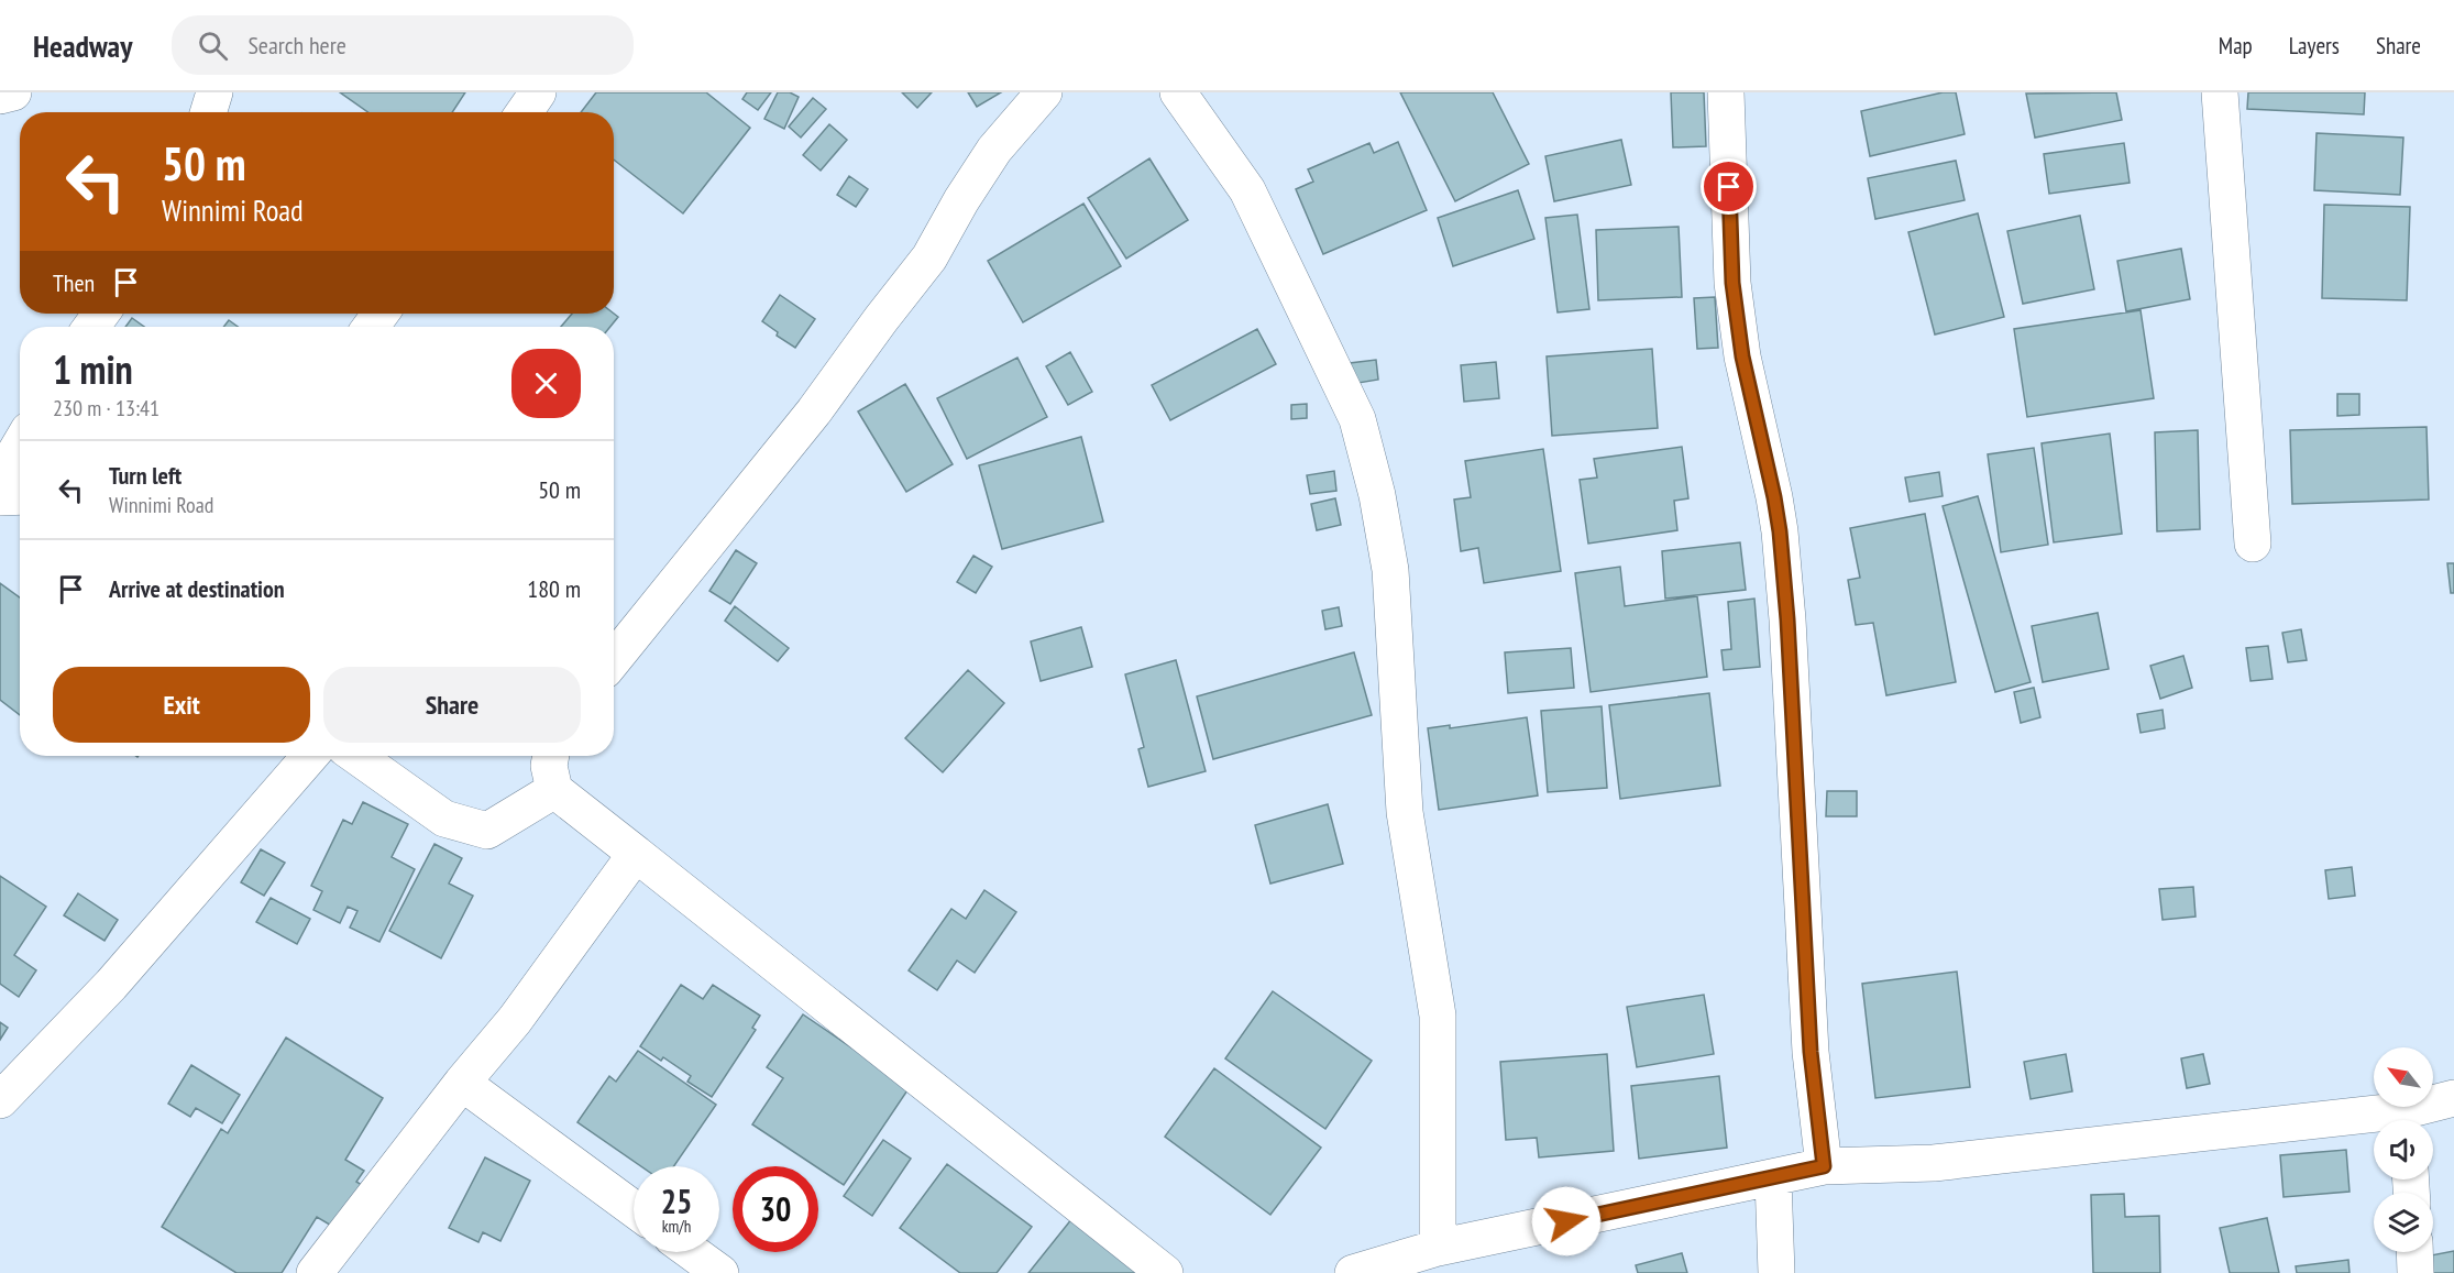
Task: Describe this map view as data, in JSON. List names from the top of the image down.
{
  "north": "top left",
  "page": {
    "header": "Headway",
    "search": "Search here",
    "nav": ["Map", "Layers", "Share"],
    "turn": ["50 m", "Winnimi Road"],
    "then": "Then",
    "heading": ["1 min", "230 m · 13:41"],
    "list": [
      {
        "name": "Turn left",
        "note": "Winnimi Road",
        "value": "50 m"
      },
      {
        "name": "Arrive at destination",
        "value": "180 m"
      }
    ],
    "buttons": ["Exit", "Share"],
    "speed": "25 km/h",
    "limit": "30"
  }
}
